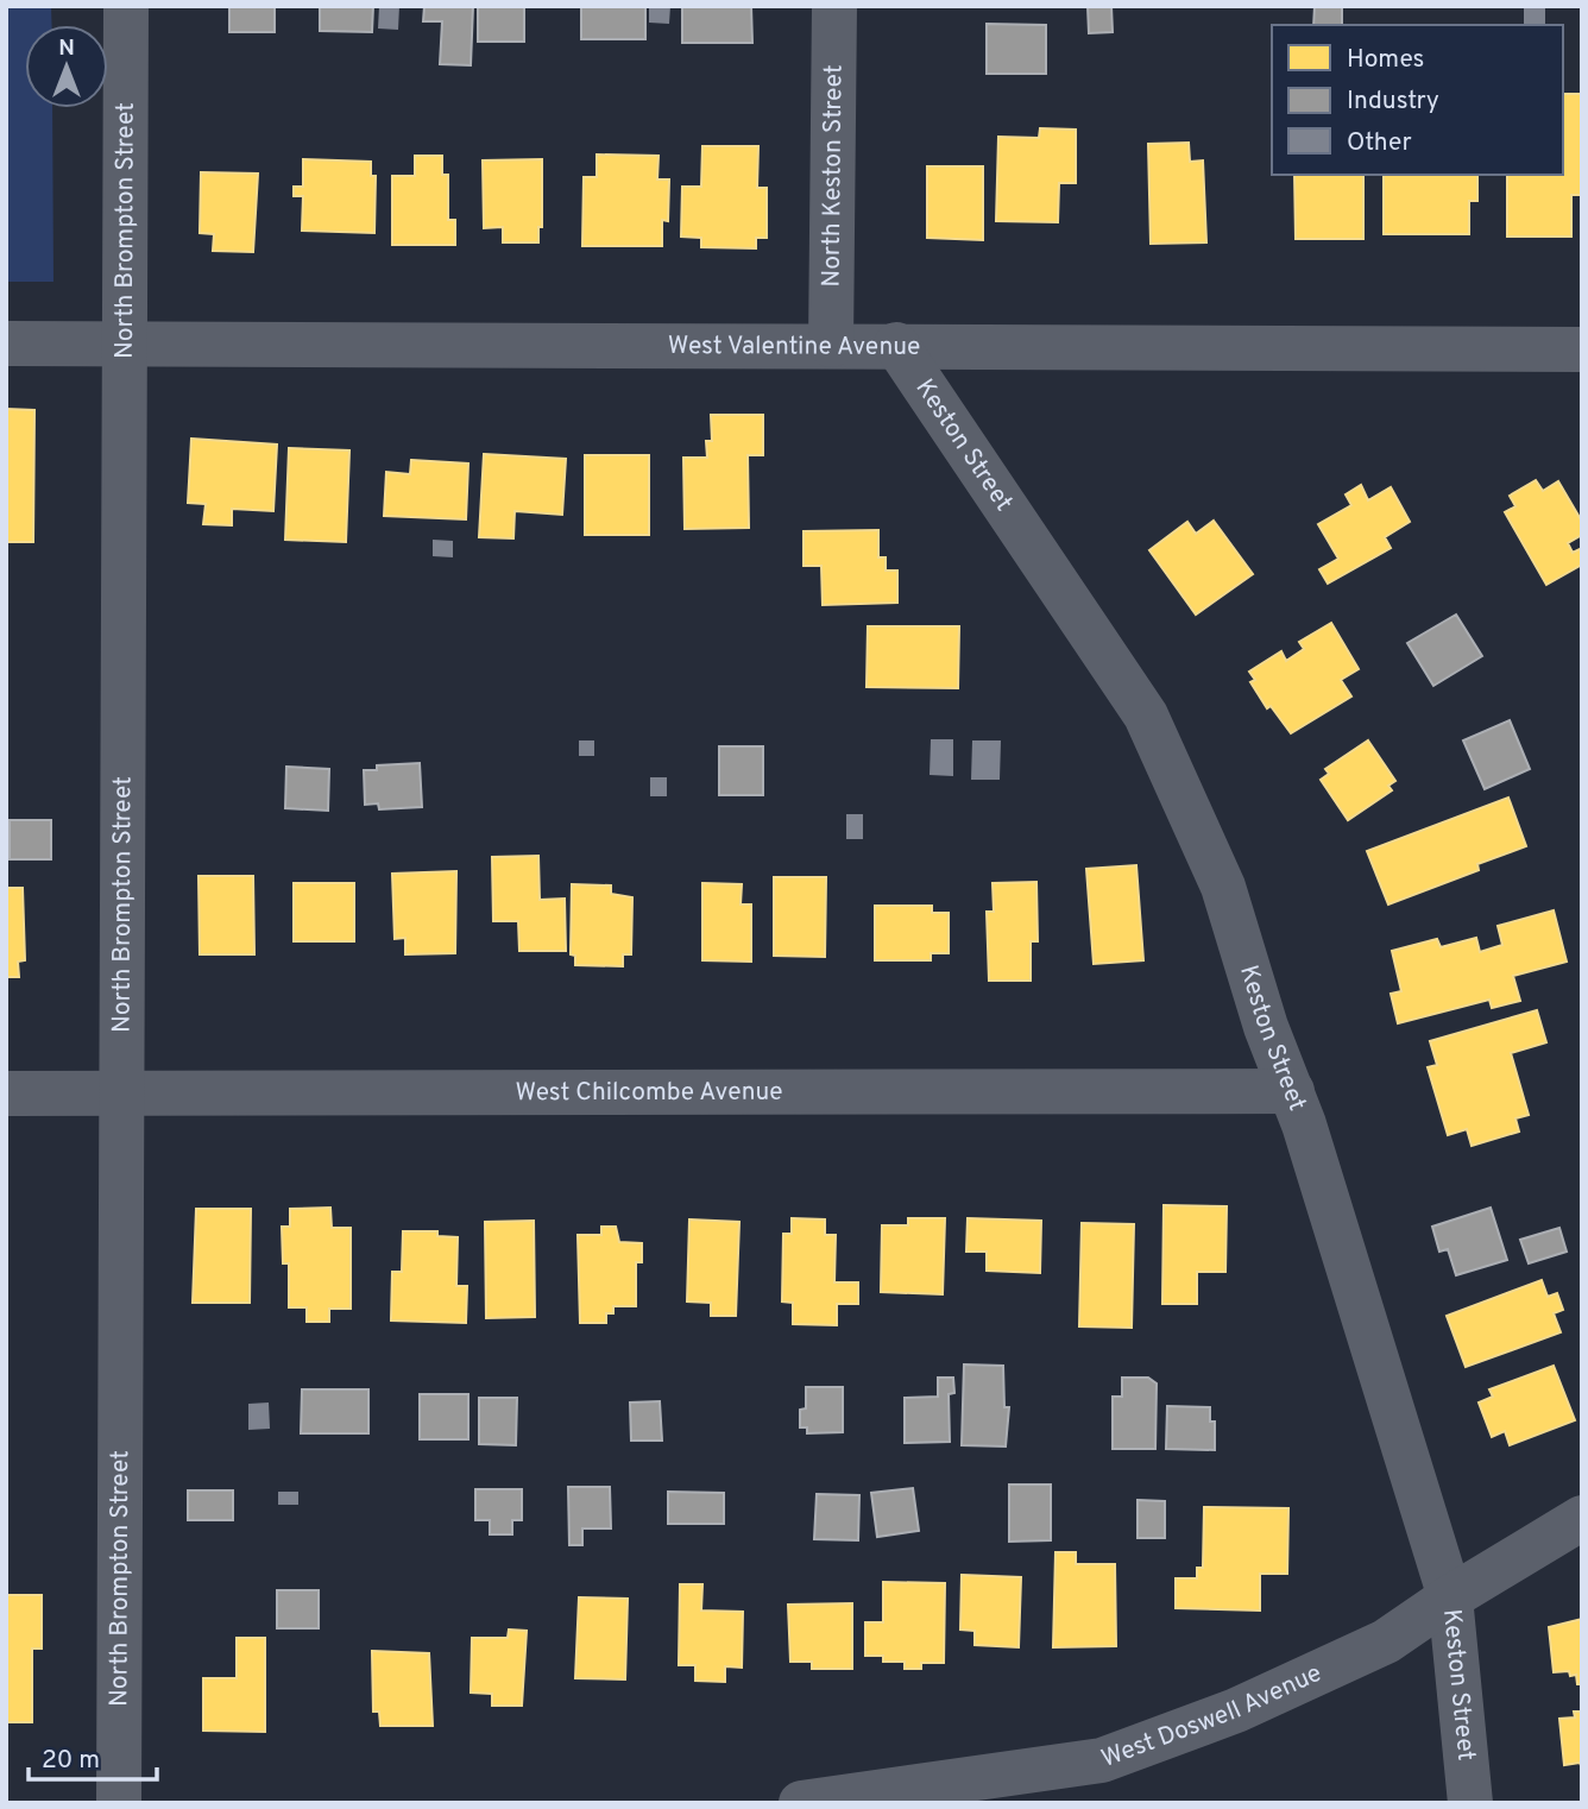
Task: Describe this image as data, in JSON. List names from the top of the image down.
{
  "streets": {
    "street": [
      "North Keston Street",
      "North Brompton Street",
      "West Valentine Avenue",
      "Keston Street",
      "West Chilcombe Avenue",
      "West Doswell Avenue"
    ]
  },
  "crossings": [
    ["North Keston Street", "West Valentine Avenue"],
    ["North Brompton Street", "West Valentine Avenue"],
    ["North Brompton Street", "West Chilcombe Avenue"],
    ["West Valentine Avenue", "Keston Street"],
    ["Keston Street", "West Chilcombe Avenue"],
    ["Keston Street", "West Doswell Avenue"]
  ],
  "legend": ["Homes", "Industry", "Other"],
  "scale_bar": "20 m",
  "north": "top"
}
